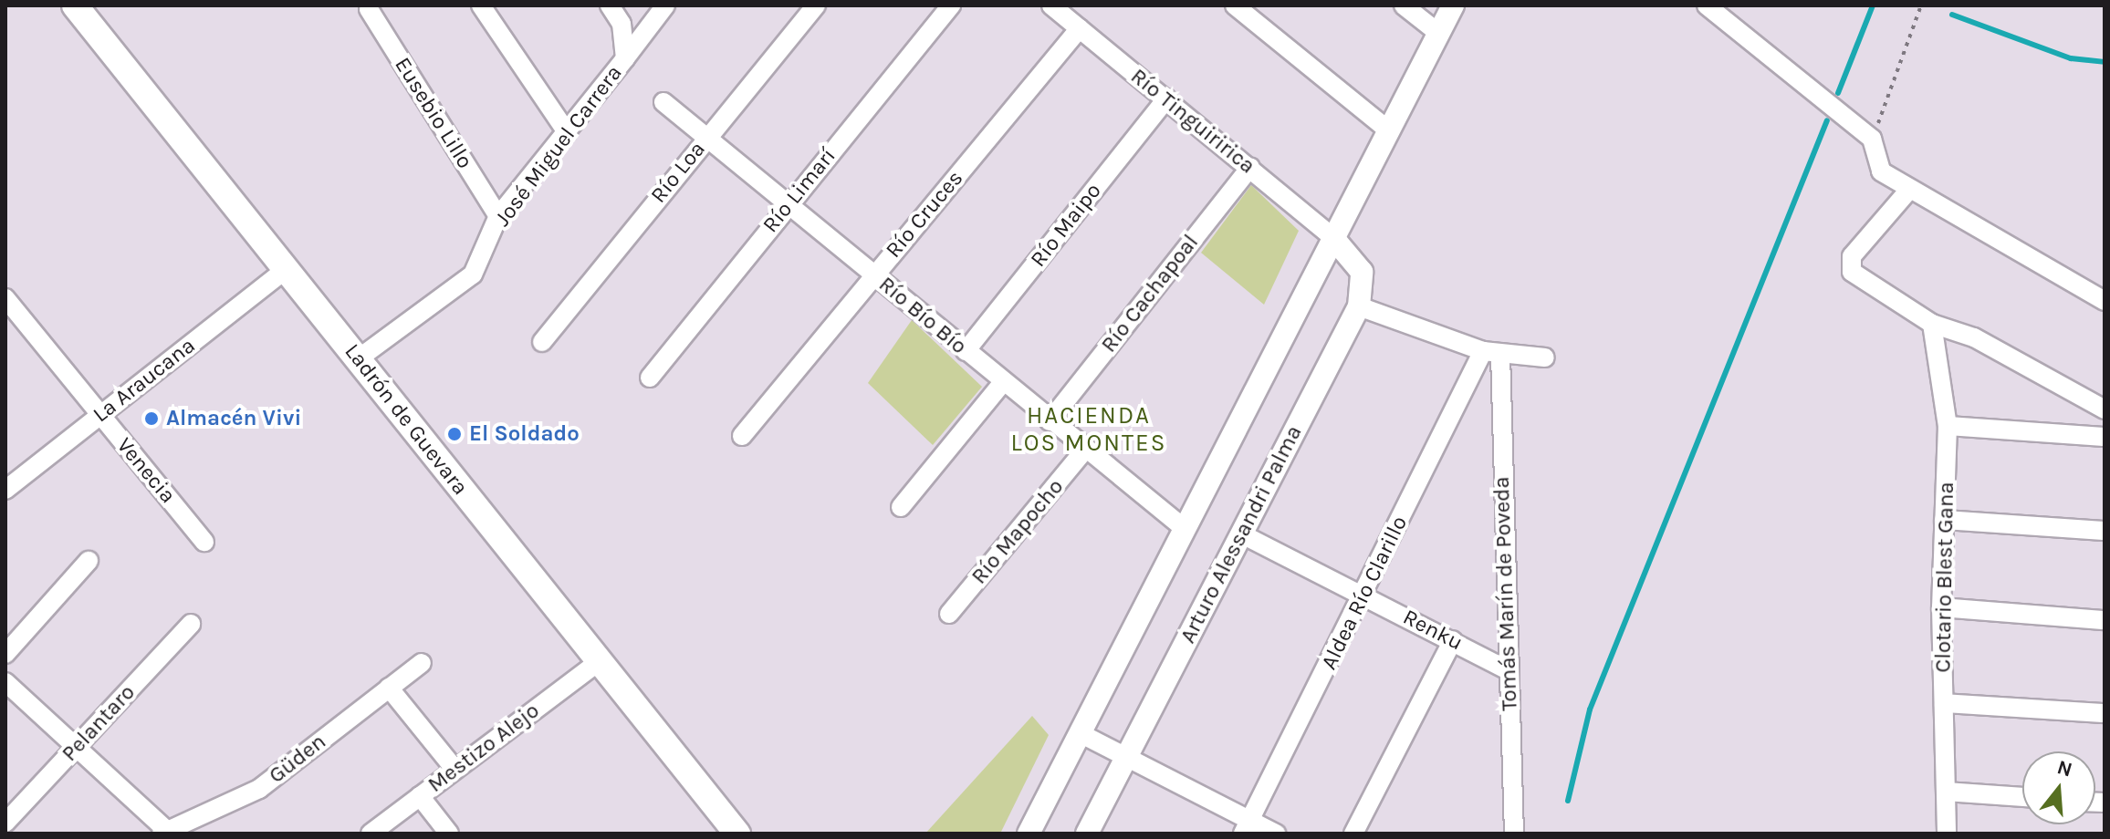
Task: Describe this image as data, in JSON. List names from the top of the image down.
{
  "streets": {
    "main road": ["Ladrón de Guevara"],
    "street": [
      "Eusebio Lillo",
      "Río Tinguiririca",
      "José Miguel Carrera",
      "Río Loa",
      "Río Limarí",
      "Río Cruces",
      "Río Maipo",
      "Río Cachapoal",
      "Río Bío Bío",
      "La Araucana",
      "Venecia",
      "Río Mapocho",
      "Arturo Alessandri Palma",
      "Clotario Blest Gana",
      "Aldea Río Clarillo",
      "Tomás Marín de Poveda",
      "Renku",
      "Pelantaro",
      "Mestizo Alejo",
      "Güden"
    ]
  },
  "crossings": [
    ["Eusebio Lillo", "José Miguel Carrera"],
    ["Río Tinguiririca", "Río Cruces"],
    ["Río Tinguiririca", "Río Maipo"],
    ["Río Tinguiririca", "Río Cachapoal"],
    ["Río Tinguiririca", "Arturo Alessandri Palma"],
    ["José Miguel Carrera", "Ladrón de Guevara"],
    ["Río Loa", "Río Bío Bío"],
    ["Río Limarí", "Río Bío Bío"],
    ["Río Cruces", "Río Bío Bío"],
    ["Río Maipo", "Río Bío Bío"],
    ["Río Cachapoal", "Río Bío Bío"],
    ["Río Bío Bío", "Río Mapocho"],
    ["La Araucana", "Ladrón de Guevara"],
    ["La Araucana", "Venecia"],
    ["Ladrón de Guevara", "Mestizo Alejo"],
    ["Arturo Alessandri Palma", "Renku"],
    ["Aldea Río Clarillo", "Tomás Marín de Poveda"],
    ["Aldea Río Clarillo", "Renku"],
    ["Tomás Marín de Poveda", "Renku"]
  ],
  "districts": ["HACIENDA LOS MONTES"],
  "places": ["Almacén Vivi", "El Soldado"],
  "north": "top"
}
